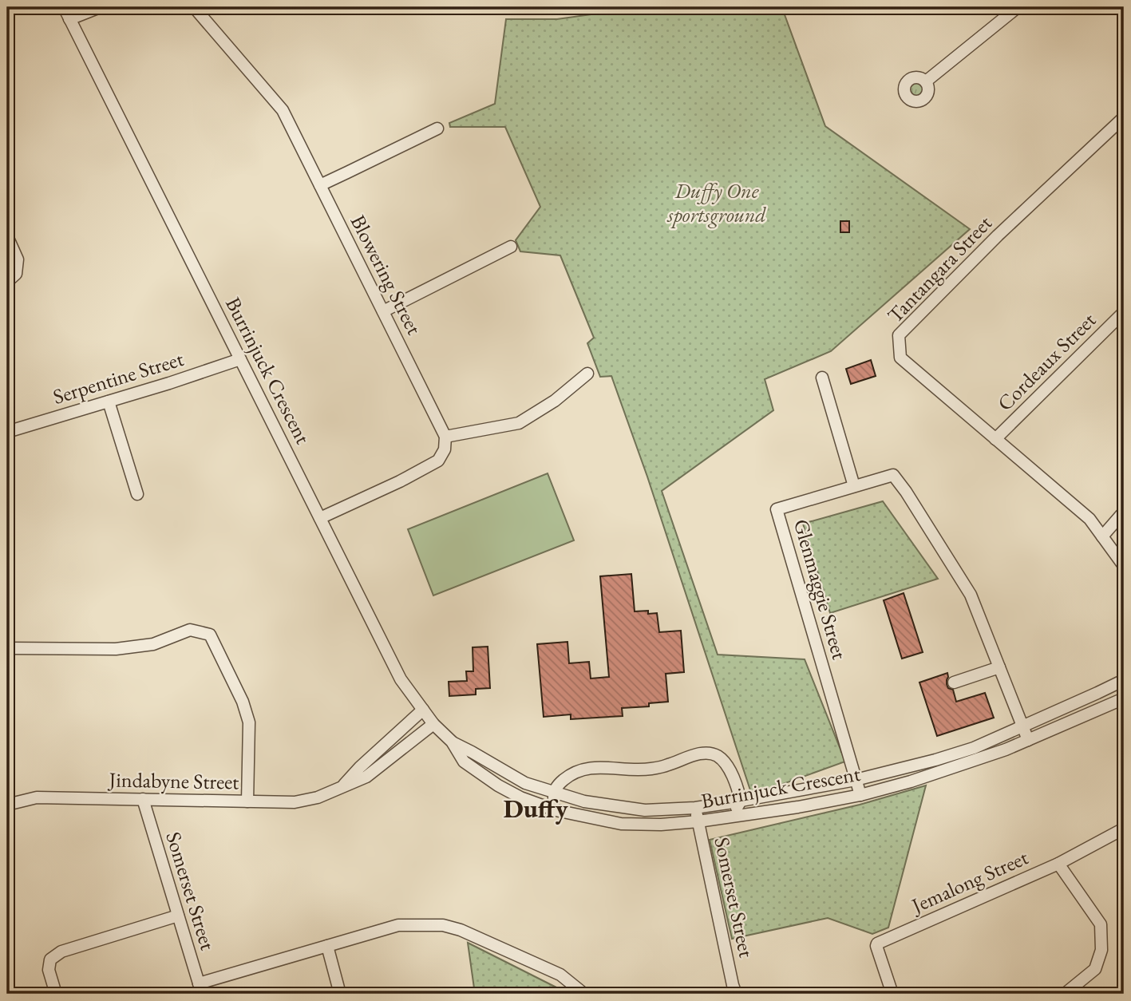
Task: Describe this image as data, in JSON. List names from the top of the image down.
{
  "streets": {
    "street": [
      "Tantangara Street",
      "Blowering Street",
      "Cordeaux Street",
      "Burrinjuck Crescent",
      "Serpentine Street",
      "Glenmaggie Street",
      "Jindabyne Street",
      "Jemalong Street",
      "Somerset Street"
    ]
  },
  "crossings": [
    ["Tantangara Street", "Cordeaux Street"],
    ["Burrinjuck Crescent", "Serpentine Street"],
    ["Burrinjuck Crescent", "Glenmaggie Street"],
    ["Burrinjuck Crescent", "Jindabyne Street"],
    ["Burrinjuck Crescent", "Somerset Street"],
    ["Jindabyne Street", "Somerset Street"]
  ],
  "districts": ["Duffy"],
  "parks": ["Duffy One sportsground"]
}
